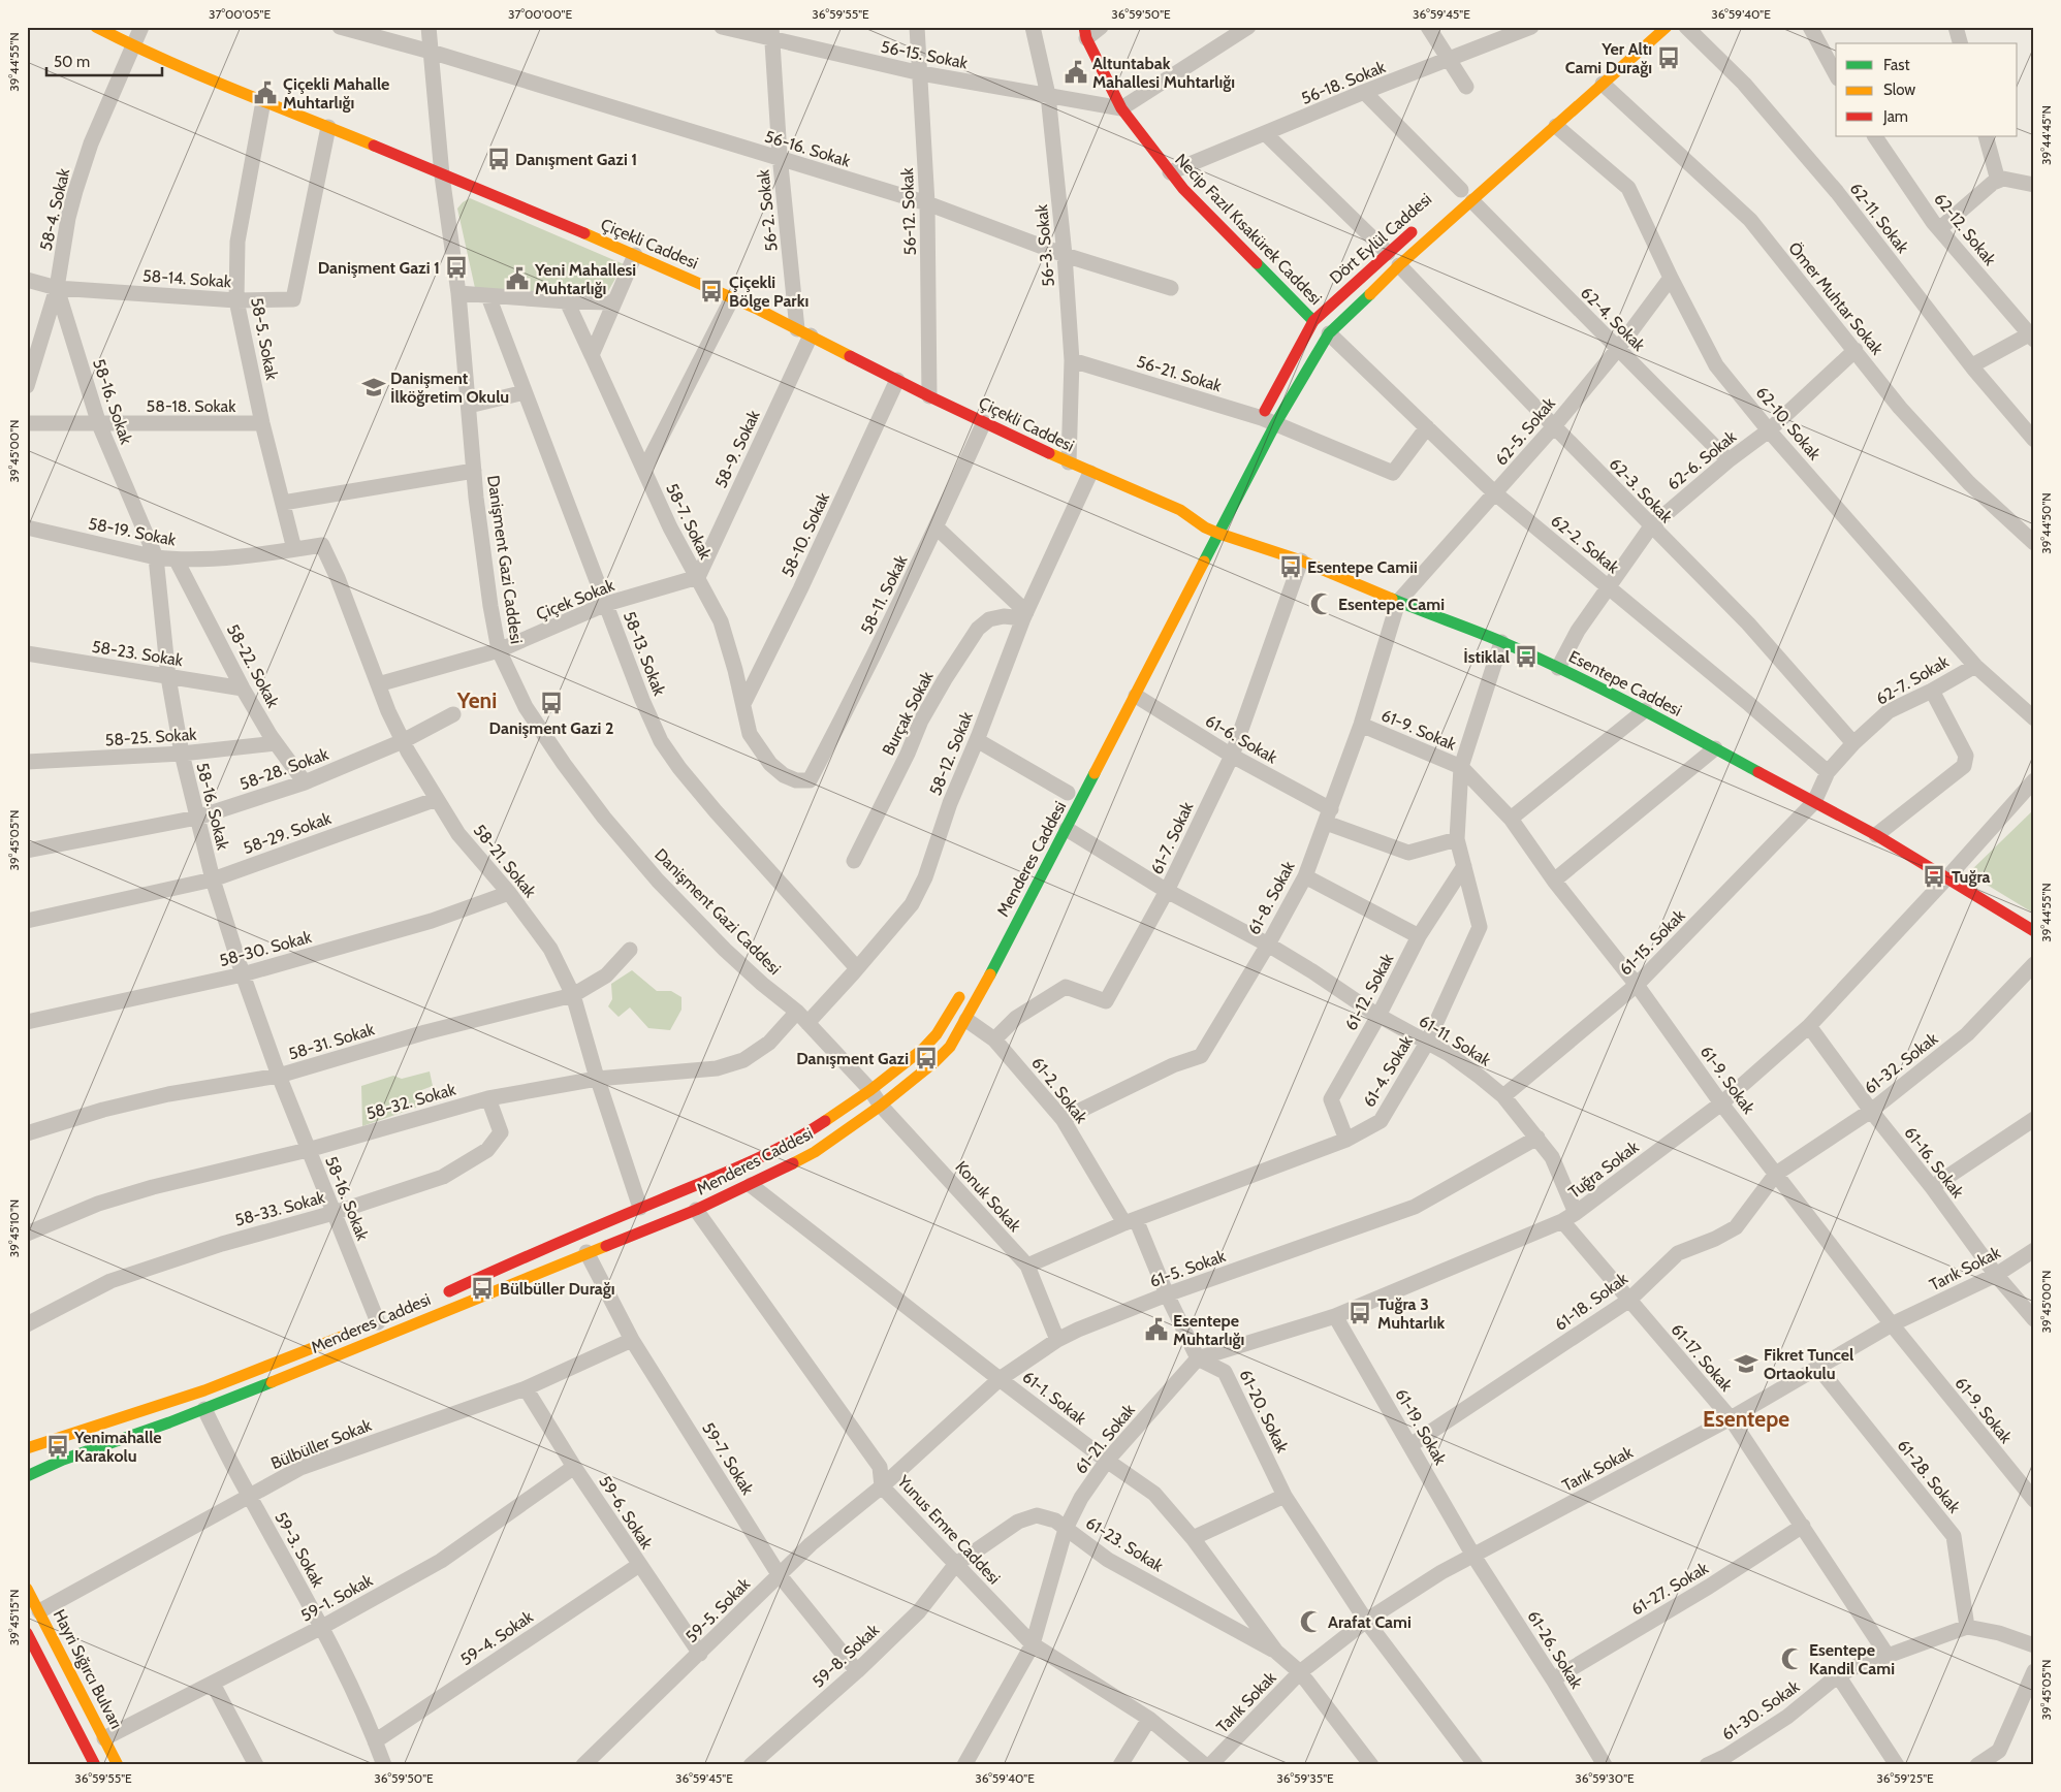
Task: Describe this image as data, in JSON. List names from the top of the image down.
{
  "streets": {
    "main road": [
      "Necip Fazıl Kısakürek Caddesi",
      "Dört Eylül Caddesi",
      "Çiçekli Caddesi",
      "Esentepe Caddesi",
      "Menderes Caddesi",
      "Hayri Sığırcı Bulvarı"
    ],
    "street": [
      "56-15. Sokak",
      "56-18. Sokak",
      "56-16. Sokak",
      "58-4. Sokak",
      "56-2. Sokak",
      "56-12. Sokak",
      "62-11. Sokak",
      "62-12. Sokak",
      "56-3. Sokak",
      "58-14. Sokak",
      "Ömer Muhtar Sokak",
      "62-4. Sokak",
      "58-5. Sokak",
      "56-21. Sokak",
      "58-16. Sokak",
      "58-18. Sokak",
      "62-10. Sokak",
      "62-5. Sokak",
      "58-9. Sokak",
      "62-6. Sokak",
      "62-3. Sokak",
      "58-7. Sokak",
      "58-19. Sokak",
      "58-10. Sokak",
      "62-2. Sokak",
      "Danişment Gazi Caddesi",
      "58-11. Sokak",
      "Çiçek Sokak",
      "58-23. Sokak",
      "58-13. Sokak",
      "58-22. Sokak",
      "62-7. Sokak",
      "Burçak Sokak",
      "61-9. Sokak",
      "58-25. Sokak",
      "61-6. Sokak",
      "58-12. Sokak",
      "58-28. Sokak",
      "58-29. Sokak",
      "61-7. Sokak",
      "58-21. Sokak",
      "61-8. Sokak",
      "61-15. Sokak",
      "58-30. Sokak",
      "61-12. Sokak",
      "61-11. Sokak",
      "58-31. Sokak",
      "61-32. Sokak",
      "61-4. Sokak",
      "61-2. Sokak",
      "58-32. Sokak",
      "61-16. Sokak",
      "Tuğra Sokak",
      "Konuk Sokak",
      "58-33. Sokak",
      "61-5. Sokak",
      "Tarık Sokak",
      "61-18. Sokak",
      "61-17. Sokak",
      "61-1. Sokak",
      "61-20. Sokak",
      "61-19. Sokak",
      "61-21. Sokak",
      "Bülbüller Sokak",
      "59-7. Sokak",
      "61-28. Sokak",
      "59-6. Sokak",
      "Yunus Emre Caddesi",
      "61-23. Sokak",
      "59-3. Sokak",
      "61-27. Sokak",
      "59-1. Sokak",
      "59-5. Sokak",
      "59-4. Sokak",
      "61-26. Sokak",
      "59-8. Sokak",
      "61-30. Sokak"
    ]
  },
  "crossings": [
    ["56-15. Sokak", "56-2. Sokak"],
    ["56-15. Sokak", "56-12. Sokak"],
    ["56-15. Sokak", "Necip Fazıl Kısakürek Caddesi"],
    ["56-15. Sokak", "56-3. Sokak"],
    ["56-18. Sokak", "Necip Fazıl Kısakürek Caddesi"],
    ["56-18. Sokak", "62-4. Sokak"],
    ["56-16. Sokak", "56-2. Sokak"],
    ["56-16. Sokak", "56-12. Sokak"],
    ["56-16. Sokak", "56-3. Sokak"],
    ["56-16. Sokak", "Danişment Gazi Caddesi"],
    ["58-4. Sokak", "Çiçekli Caddesi"],
    ["58-4. Sokak", "58-14. Sokak"],
    ["58-4. Sokak", "58-16. Sokak"],
    ["56-2. Sokak", "Çiçekli Caddesi"],
    ["56-2. Sokak", "58-9. Sokak"],
    ["56-12. Sokak", "Çiçekli Caddesi"],
    ["Necip Fazıl Kısakürek Caddesi", "Dört Eylül Caddesi"],
    ["Dört Eylül Caddesi", "Ömer Muhtar Sokak"],
    ["Dört Eylül Caddesi", "62-4. Sokak"],
    ["Dört Eylül Caddesi", "56-21. Sokak"],
    ["Dört Eylül Caddesi", "62-10. Sokak"],
    ["Dört Eylül Caddesi", "62-3. Sokak"],
    ["Dört Eylül Caddesi", "62-2. Sokak"],
    ["Dört Eylül Caddesi", "Menderes Caddesi"],
    ["Çiçekli Caddesi", "56-3. Sokak"],
    ["Çiçekli Caddesi", "58-14. Sokak"],
    ["Çiçekli Caddesi", "58-5. Sokak"],
    ["Çiçekli Caddesi", "58-9. Sokak"],
    ["Çiçekli Caddesi", "58-10. Sokak"],
    ["Çiçekli Caddesi", "Danişment Gazi Caddesi"],
    ["Çiçekli Caddesi", "58-11. Sokak"],
    ["Çiçekli Caddesi", "Esentepe Caddesi"],
    ["Çiçekli Caddesi", "58-12. Sokak"],
    ["56-3. Sokak", "56-21. Sokak"],
    ["58-14. Sokak", "58-5. Sokak"],
    ["58-14. Sokak", "58-16. Sokak"],
    ["Ömer Muhtar Sokak", "62-6. Sokak"],
    ["62-4. Sokak", "62-5. Sokak"],
    ["62-4. Sokak", "62-6. Sokak"],
    ["58-5. Sokak", "58-18. Sokak"],
    ["58-5. Sokak", "58-19. Sokak"],
    ["56-21. Sokak", "62-2. Sokak"],
    ["58-16. Sokak", "58-18. Sokak"],
    ["58-16. Sokak", "58-19. Sokak"],
    ["58-16. Sokak", "58-23. Sokak"],
    ["58-16. Sokak", "58-25. Sokak"],
    ["58-16. Sokak", "58-28. Sokak"],
    ["58-16. Sokak", "58-29. Sokak"],
    ["58-16. Sokak", "58-30. Sokak"],
    ["58-16. Sokak", "58-31. Sokak"],
    ["58-16. Sokak", "58-32. Sokak"],
    ["58-16. Sokak", "58-33. Sokak"],
    ["62-10. Sokak", "62-5. Sokak"],
    ["62-10. Sokak", "62-6. Sokak"],
    ["62-10. Sokak", "62-7. Sokak"],
    ["62-5. Sokak", "62-3. Sokak"],
    ["62-5. Sokak", "62-2. Sokak"],
    ["62-5. Sokak", "Esentepe Caddesi"],
    ["62-5. Sokak", "61-8. Sokak"],
    ["58-9. Sokak", "58-7. Sokak"],
    ["58-9. Sokak", "Çiçek Sokak"],
    ["62-6. Sokak", "62-3. Sokak"],
    ["62-6. Sokak", "62-2. Sokak"],
    ["62-6. Sokak", "Esentepe Caddesi"],
    ["62-3. Sokak", "62-7. Sokak"],
    ["58-7. Sokak", "58-10. Sokak"],
    ["58-7. Sokak", "58-11. Sokak"],
    ["58-7. Sokak", "Çiçek Sokak"],
    ["58-19. Sokak", "58-22. Sokak"],
    ["58-19. Sokak", "58-21. Sokak"],
    ["62-2. Sokak", "62-7. Sokak"],
    ["Danişment Gazi Caddesi", "Çiçek Sokak"],
    ["Danişment Gazi Caddesi", "58-12. Sokak"],
    ["Danişment Gazi Caddesi", "Menderes Caddesi"],
    ["Danişment Gazi Caddesi", "58-32. Sokak"],
    ["Danişment Gazi Caddesi", "Konuk Sokak"],
    ["Çiçek Sokak", "58-13. Sokak"],
    ["Çiçek Sokak", "58-21. Sokak"],
    ["58-23. Sokak", "58-22. Sokak"],
    ["58-13. Sokak", "58-12. Sokak"],
    ["58-22. Sokak", "58-25. Sokak"],
    ["58-22. Sokak", "58-28. Sokak"],
    ["62-7. Sokak", "Esentepe Caddesi"],
    ["62-7. Sokak", "61-15. Sokak"],
    ["Esentepe Caddesi", "61-7. Sokak"],
    ["Esentepe Caddesi", "Menderes Caddesi"],
    ["Esentepe Caddesi", "61-8. Sokak"],
    ["Esentepe Caddesi", "61-15. Sokak"],
    ["Esentepe Caddesi", "61-4. Sokak"],
    ["Esentepe Caddesi", "Tuğra Sokak"],
    ["Burçak Sokak", "58-12. Sokak"],
    ["61-9. Sokak", "61-8. Sokak"],
    ["61-9. Sokak", "61-15. Sokak"],
    ["61-9. Sokak", "61-32. Sokak"],
    ["61-9. Sokak", "61-4. Sokak"],
    ["61-9. Sokak", "Tuğra Sokak"],
    ["61-9. Sokak", "Tarık Sokak"],
    ["61-9. Sokak", "61-18. Sokak"],
    ["61-6. Sokak", "61-7. Sokak"],
    ["61-6. Sokak", "Menderes Caddesi"],
    ["61-6. Sokak", "61-8. Sokak"],
    ["61-6. Sokak", "61-4. Sokak"],
    ["58-12. Sokak", "58-32. Sokak"],
    ["58-28. Sokak", "58-21. Sokak"],
    ["58-29. Sokak", "58-21. Sokak"],
    ["61-7. Sokak", "61-11. Sokak"],
    ["61-7. Sokak", "61-2. Sokak"],
    ["Menderes Caddesi", "58-21. Sokak"],
    ["Menderes Caddesi", "61-11. Sokak"],
    ["Menderes Caddesi", "61-2. Sokak"],
    ["Menderes Caddesi", "Konuk Sokak"],
    ["Menderes Caddesi", "61-1. Sokak"],
    ["Menderes Caddesi", "59-7. Sokak"],
    ["Menderes Caddesi", "Yunus Emre Caddesi"],
    ["Menderes Caddesi", "59-3. Sokak"],
    ["58-21. Sokak", "58-30. Sokak"],
    ["58-21. Sokak", "58-31. Sokak"],
    ["58-21. Sokak", "58-32. Sokak"],
    ["61-8. Sokak", "61-11. Sokak"],
    ["61-8. Sokak", "61-2. Sokak"],
    ["61-15. Sokak", "61-11. Sokak"],
    ["61-12. Sokak", "61-11. Sokak"],
    ["61-12. Sokak", "61-4. Sokak"],
    ["61-11. Sokak", "61-4. Sokak"],
    ["61-11. Sokak", "Tuğra Sokak"],
    ["61-11. Sokak", "61-5. Sokak"],
    ["61-11. Sokak", "61-17. Sokak"],
    ["61-32. Sokak", "61-16. Sokak"],
    ["61-32. Sokak", "61-18. Sokak"],
    ["61-4. Sokak", "61-2. Sokak"],
    ["61-4. Sokak", "Konuk Sokak"],
    ["58-32. Sokak", "58-33. Sokak"],
    ["61-16. Sokak", "Tuğra Sokak"],
    ["61-16. Sokak", "Tarık Sokak"],
    ["Tuğra Sokak", "61-17. Sokak"],
    ["Tuğra Sokak", "61-20. Sokak"],
    ["Tuğra Sokak", "61-19. Sokak"],
    ["Tuğra Sokak", "61-21. Sokak"],
    ["Konuk Sokak", "61-5. Sokak"],
    ["61-5. Sokak", "61-1. Sokak"],
    ["61-5. Sokak", "Yunus Emre Caddesi"],
    ["61-5. Sokak", "59-5. Sokak"],
    ["Tarık Sokak", "61-17. Sokak"],
    ["Tarık Sokak", "61-1. Sokak"],
    ["Tarık Sokak", "61-20. Sokak"],
    ["Tarık Sokak", "61-19. Sokak"],
    ["Tarık Sokak", "61-28. Sokak"],
    ["Tarık Sokak", "61-26. Sokak"],
    ["61-18. Sokak", "61-17. Sokak"],
    ["61-18. Sokak", "61-19. Sokak"],
    ["61-17. Sokak", "61-27. Sokak"],
    ["61-17. Sokak", "61-30. Sokak"],
    ["61-1. Sokak", "61-21. Sokak"],
    ["61-1. Sokak", "61-23. Sokak"],
    ["61-20. Sokak", "61-21. Sokak"],
    ["61-19. Sokak", "61-26. Sokak"],
    ["61-21. Sokak", "Yunus Emre Caddesi"],
    ["61-21. Sokak", "61-23. Sokak"],
    ["Bülbüller Sokak", "59-7. Sokak"],
    ["Bülbüller Sokak", "59-6. Sokak"],
    ["Bülbüller Sokak", "59-3. Sokak"],
    ["Bülbüller Sokak", "Hayri Sığırcı Bulvarı"],
    ["59-7. Sokak", "59-5. Sokak"],
    ["59-7. Sokak", "59-8. Sokak"],
    ["61-28. Sokak", "61-30. Sokak"],
    ["59-6. Sokak", "59-1. Sokak"],
    ["59-6. Sokak", "59-5. Sokak"],
    ["59-6. Sokak", "59-4. Sokak"],
    ["Yunus Emre Caddesi", "61-23. Sokak"],
    ["Yunus Emre Caddesi", "59-5. Sokak"],
    ["Yunus Emre Caddesi", "59-8. Sokak"],
    ["61-23. Sokak", "59-8. Sokak"],
    ["59-3. Sokak", "59-1. Sokak"],
    ["59-3. Sokak", "59-4. Sokak"],
    ["61-27. Sokak", "61-26. Sokak"],
    ["59-1. Sokak", "Hayri Sığırcı Bulvarı"]
  ],
  "districts": ["Yeni", "Esentepe"],
  "places": {
    "bus stop": [
      "Yer Altı Cami Durağı",
      "Danışment Gazi 1",
      "Danişment Gazi 1",
      "Çiçekli Bölge Parkı",
      "Esentepe Camii",
      "İstiklal",
      "Danişment Gazi 2",
      "Tuğra",
      "Danışment Gazi",
      "Bülbüller Durağı",
      "Tuğra 3 Muhtarlık",
      "Yenimahalle Karakolu"
    ],
    "public building": [
      "Altuntabak Mahallesi Muhtarlığı",
      "Çiçekli Mahalle Muhtarlığı",
      "Yeni Mahallesi Muhtarlığı",
      "Esentepe Muhtarlığı"
    ],
    "school or university": ["Danişment İlköğretim Okulu", "Fikret Tuncel Ortaokulu"],
    "mosque": ["Esentepe Cami", "Arafat Cami", "Esentepe Kandil Cami"]
  },
  "legend": ["Fast", "Slow", "Jam"],
  "scale_bar": "50 m",
  "coordinates": [
    "37°00'05\"E",
    "37°00'00\"E",
    "36°59'55\"E",
    "36°59'50\"E",
    "36°59'45\"E",
    "36°59'40\"E",
    "39°44'55\"N",
    "39°44'45\"N",
    "39°45'00\"N",
    "39°44'50\"N",
    "39°45'05\"N",
    "39°45'10\"N",
    "39°45'15\"N",
    "36°59'35\"E",
    "36°59'30\"E",
    "36°59'25\"E"
  ]
}
